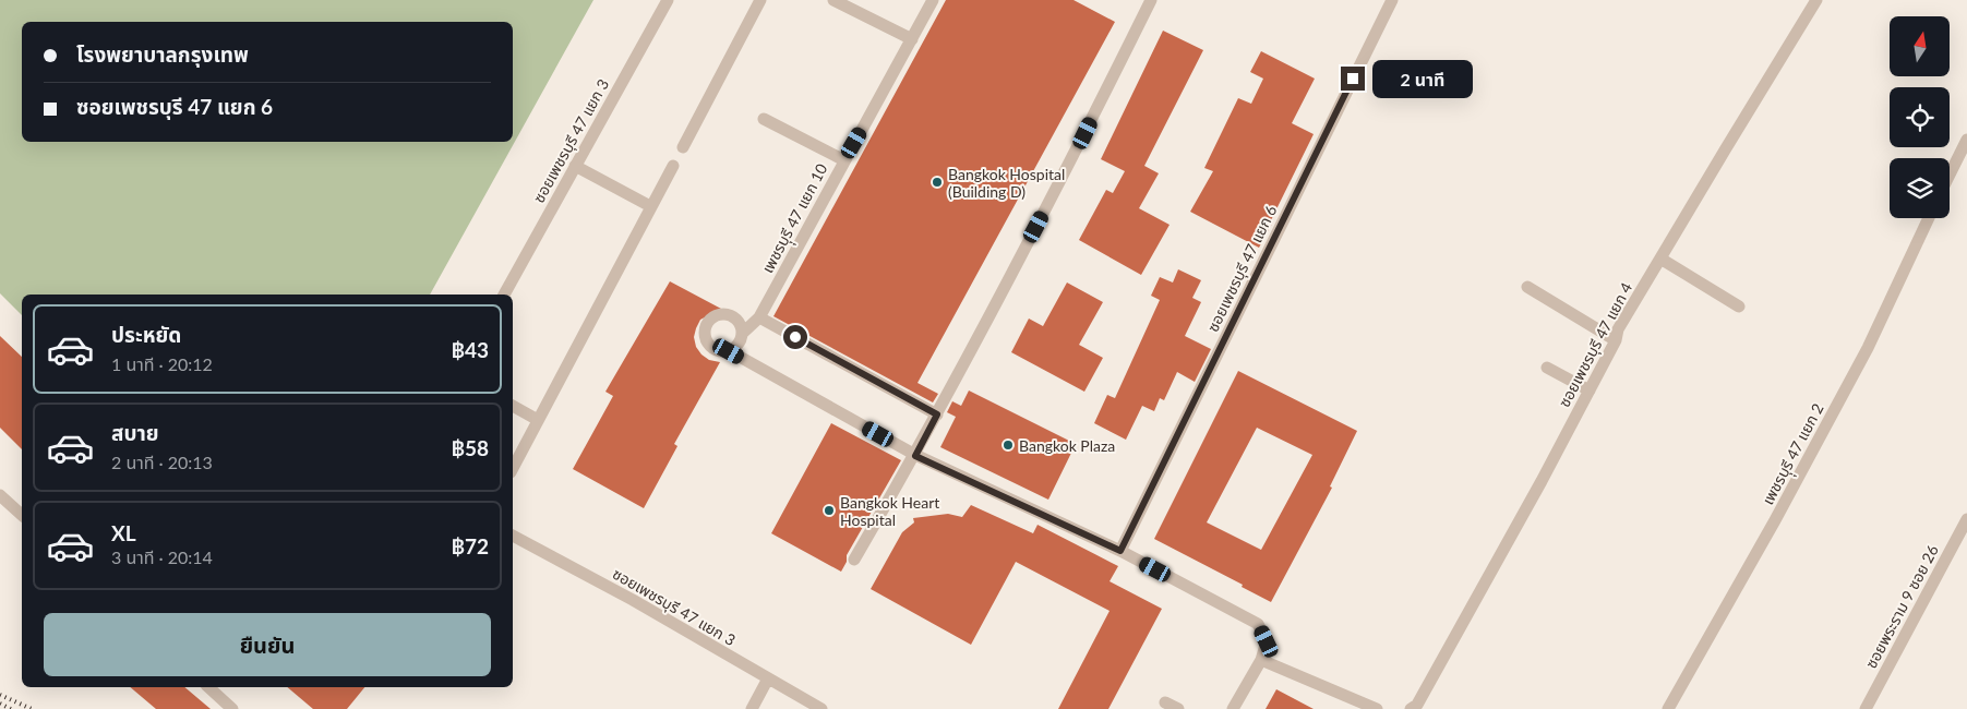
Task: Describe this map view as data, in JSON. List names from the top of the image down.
{
  "streets": {
    "street": [
      "ซอยเพชรบุรี 47 แยก 3",
      "เพชรบุุรี 47 แยก 10",
      "ซอยเพชรบุรี 47 แยก 6",
      "ซอยเพชรบุรี 47 แยก 4",
      "เพชรบุุรี 47 แยก 2",
      "ซอยพระราม 9 ซอย 26"
    ]
  },
  "places": ["Bangkok Hospital (Building D)", "Bangkok Plaza", "Bangkok Heart Hospital"],
  "north": "top",
  "page": {
    "banner": ["โรงพยาบาลกรุงเทพ", "ซอยเพชรบุรี 47 แยก 6"],
    "bubble": "2 นาที",
    "list": [
      {
        "name": "ประหยัด",
        "note": "1 นาที · 20:12",
        "value": "฿43"
      },
      {
        "name": "สบาย",
        "note": "2 นาที · 20:13",
        "value": "฿58"
      },
      {
        "name": "XL",
        "note": "3 นาที · 20:14",
        "value": "฿72"
      }
    ],
    "buttons": "ยืนยัน"
  }
}
